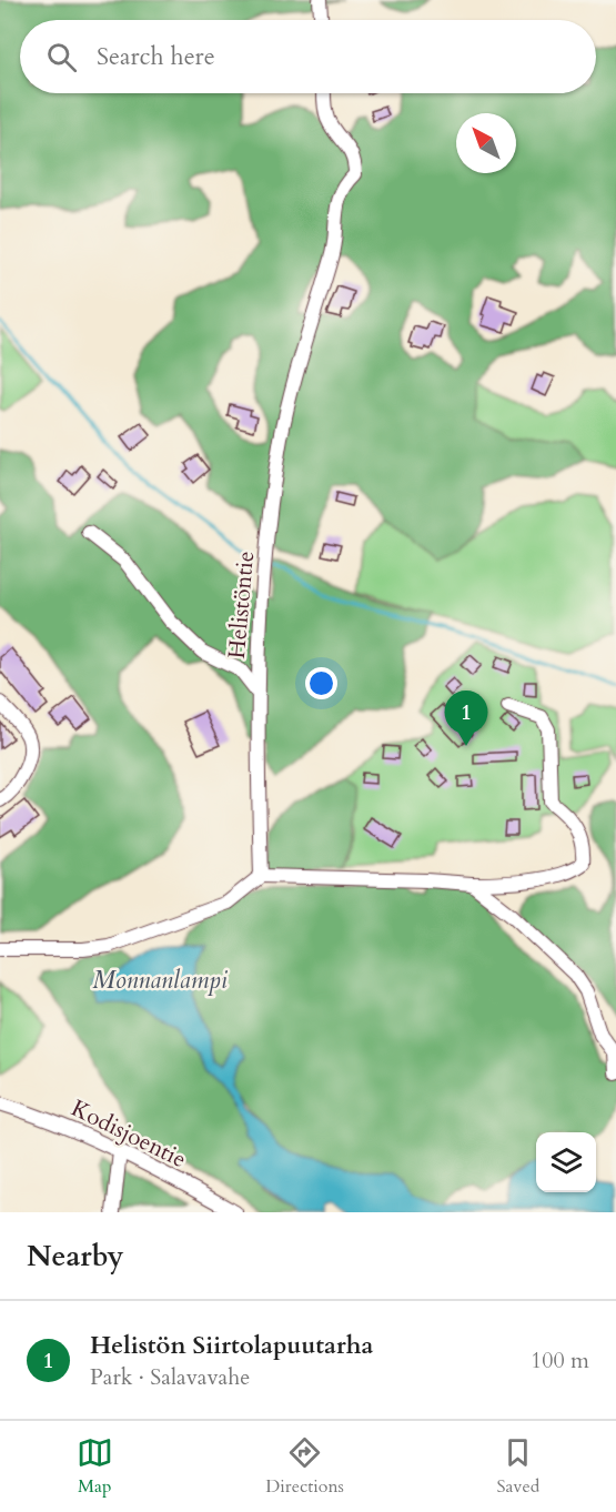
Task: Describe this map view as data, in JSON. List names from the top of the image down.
{
  "streets": {
    "street": ["Helistöntie", "Kodisjoentie"]
  },
  "water": ["Monnanlampi"],
  "north": "top left",
  "page": {
    "search": "Search here",
    "pins": "1",
    "heading": "Nearby",
    "list": [
      {
        "mark": "1",
        "name": "Helistön Siirtolapuutarha",
        "note": "Park · Salavavahe",
        "value": "100 m"
      }
    ],
    "nav": ["Map", "Directions", "Saved"]
  }
}
